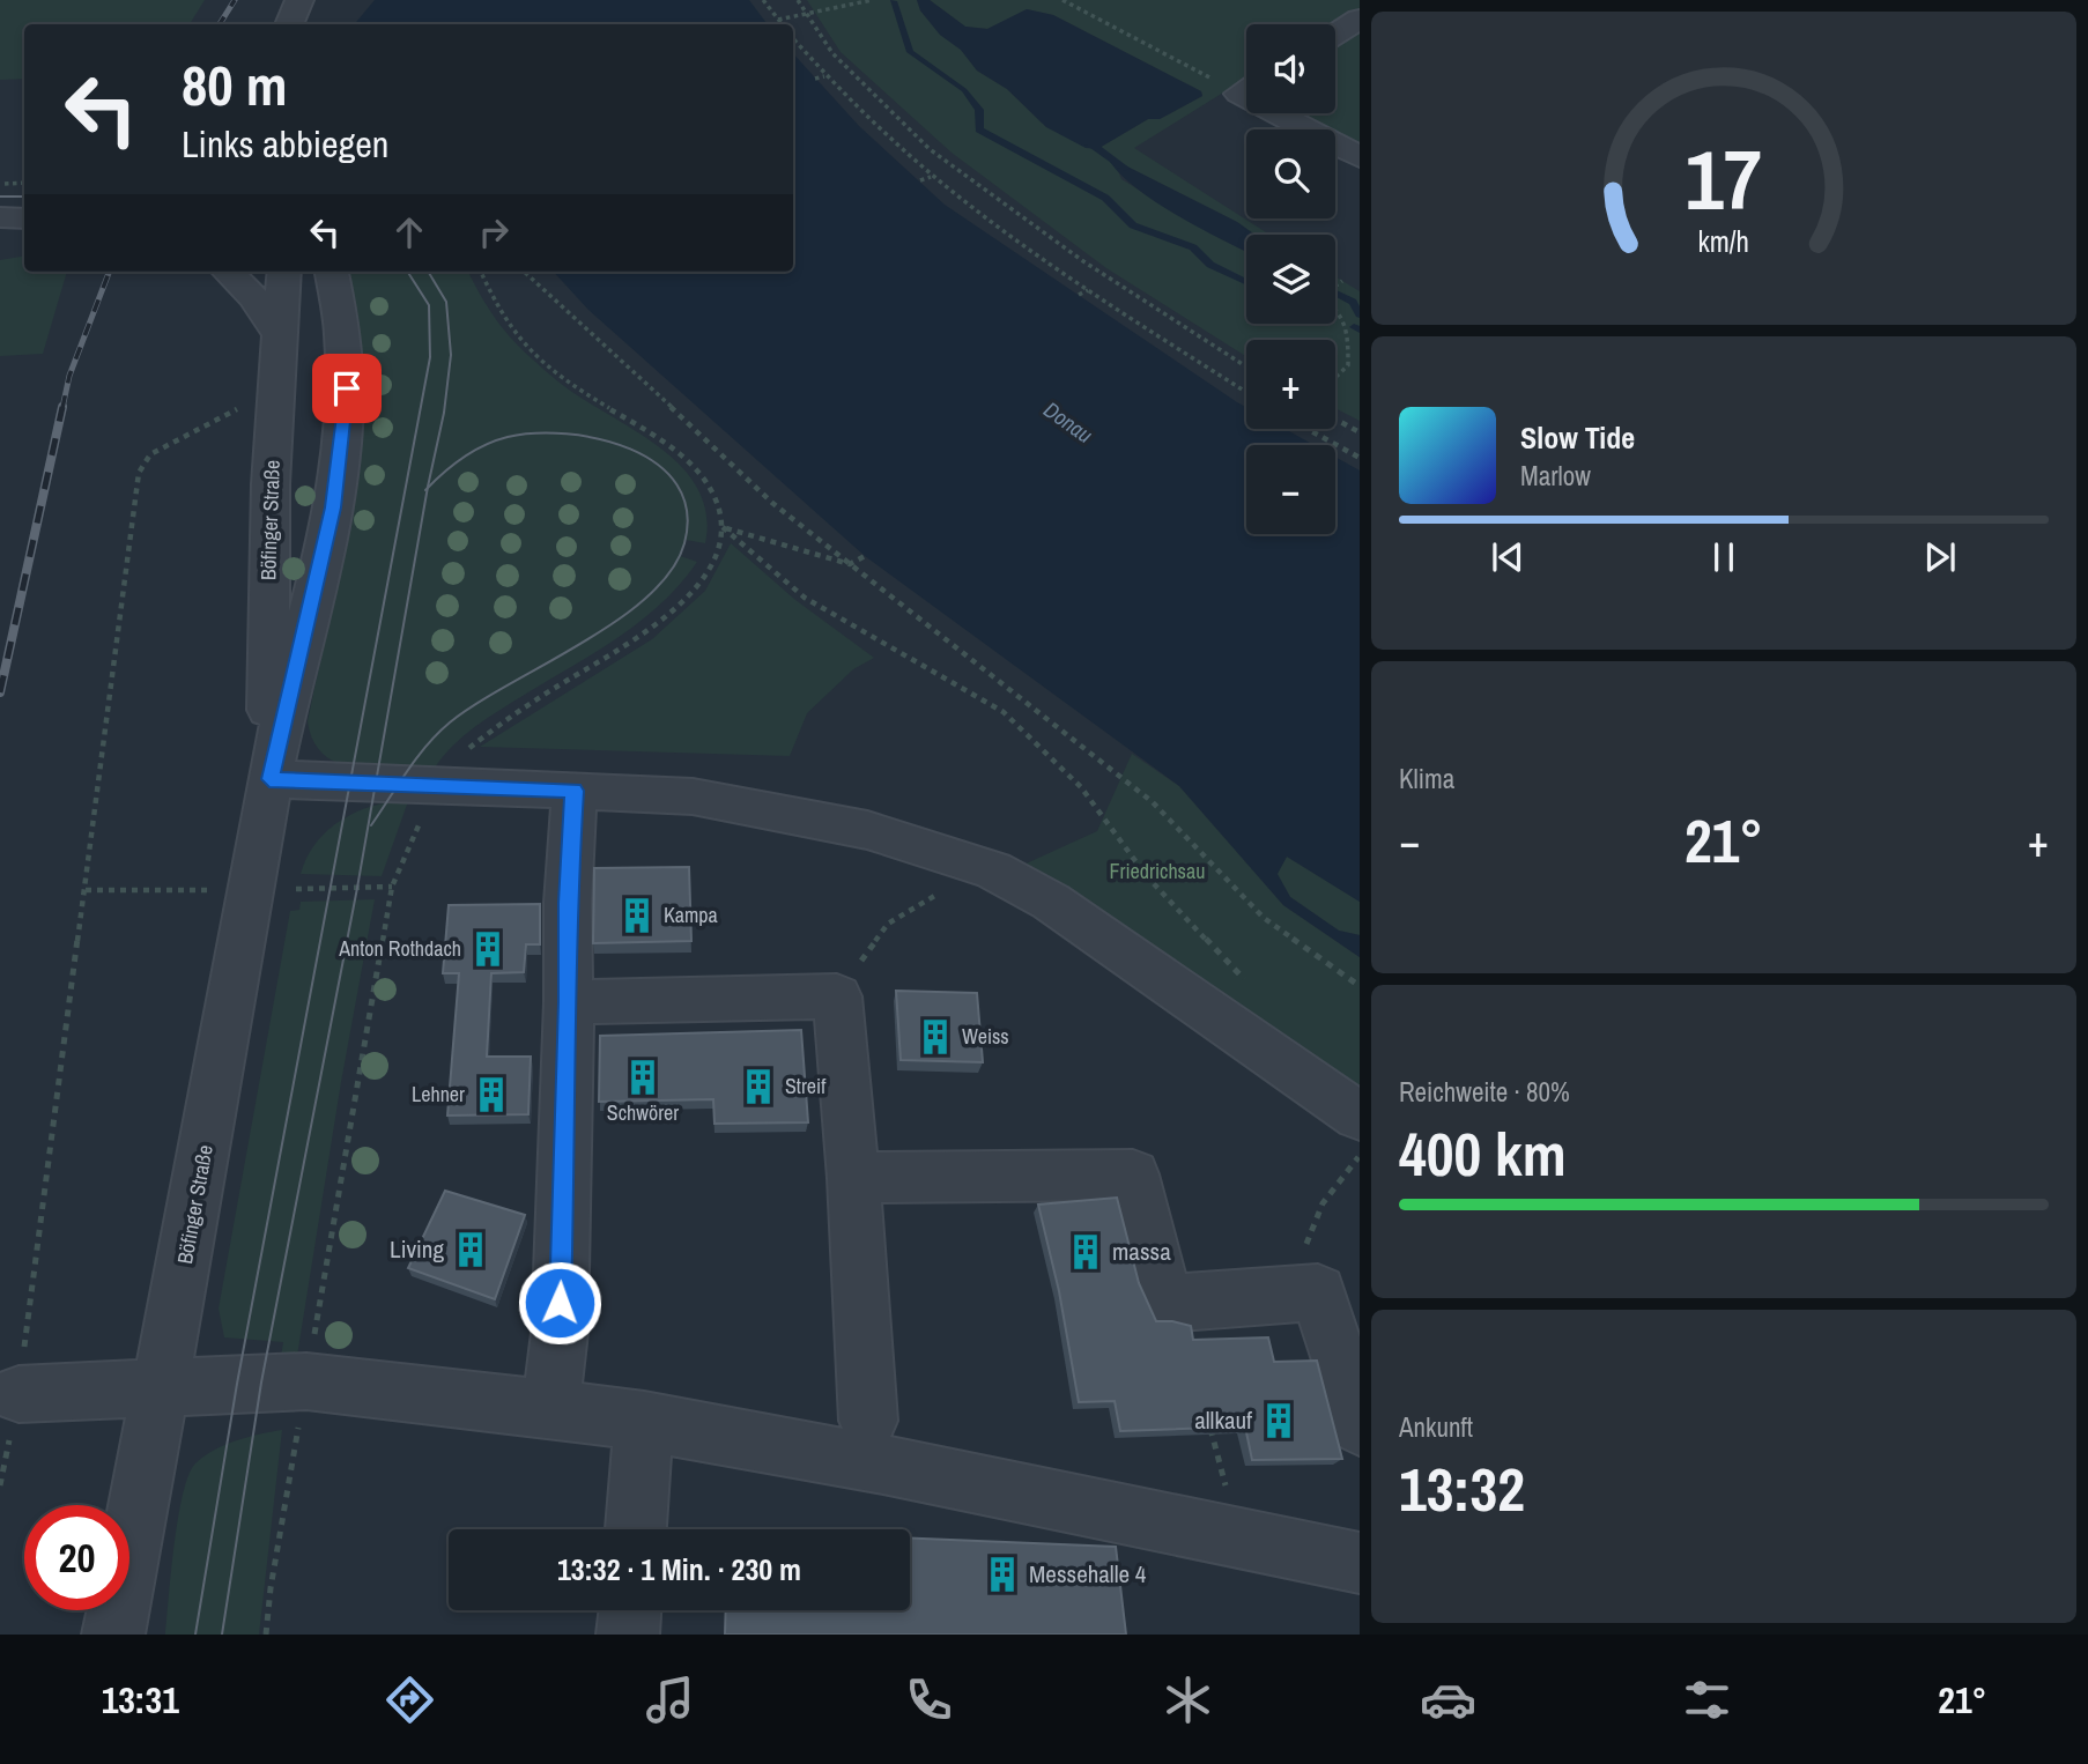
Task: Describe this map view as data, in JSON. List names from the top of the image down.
{
  "streets": {
    "street": ["Böfinger Straße"]
  },
  "water": ["Donau"],
  "parks": ["Friedrichsau"],
  "places": {
    "building": [
      "Kampa",
      "Anton Rothdach",
      "Weiss",
      "Schwörer",
      "Streif",
      "Lehner",
      "Living",
      "massa",
      "allkauf",
      "Messehalle 4"
    ]
  },
  "page": {
    "map_buttons": ["+", "−"],
    "turn": ["80 m", "Links abbiegen"],
    "song": ["Slow Tide", "Marlow"],
    "tile": [
      "Klima",
      ["Reichweite · 80%", "400 km"],
      ["Ankunft", "13:32"]
    ],
    "heat": ["−", "21°", "+"],
    "limit": "20",
    "trip": "13:32 · 1 Min. · 230 m",
    "tabs": ["13:31", "21°"],
    "gauge": ["17", "km/h"]
  }
}
